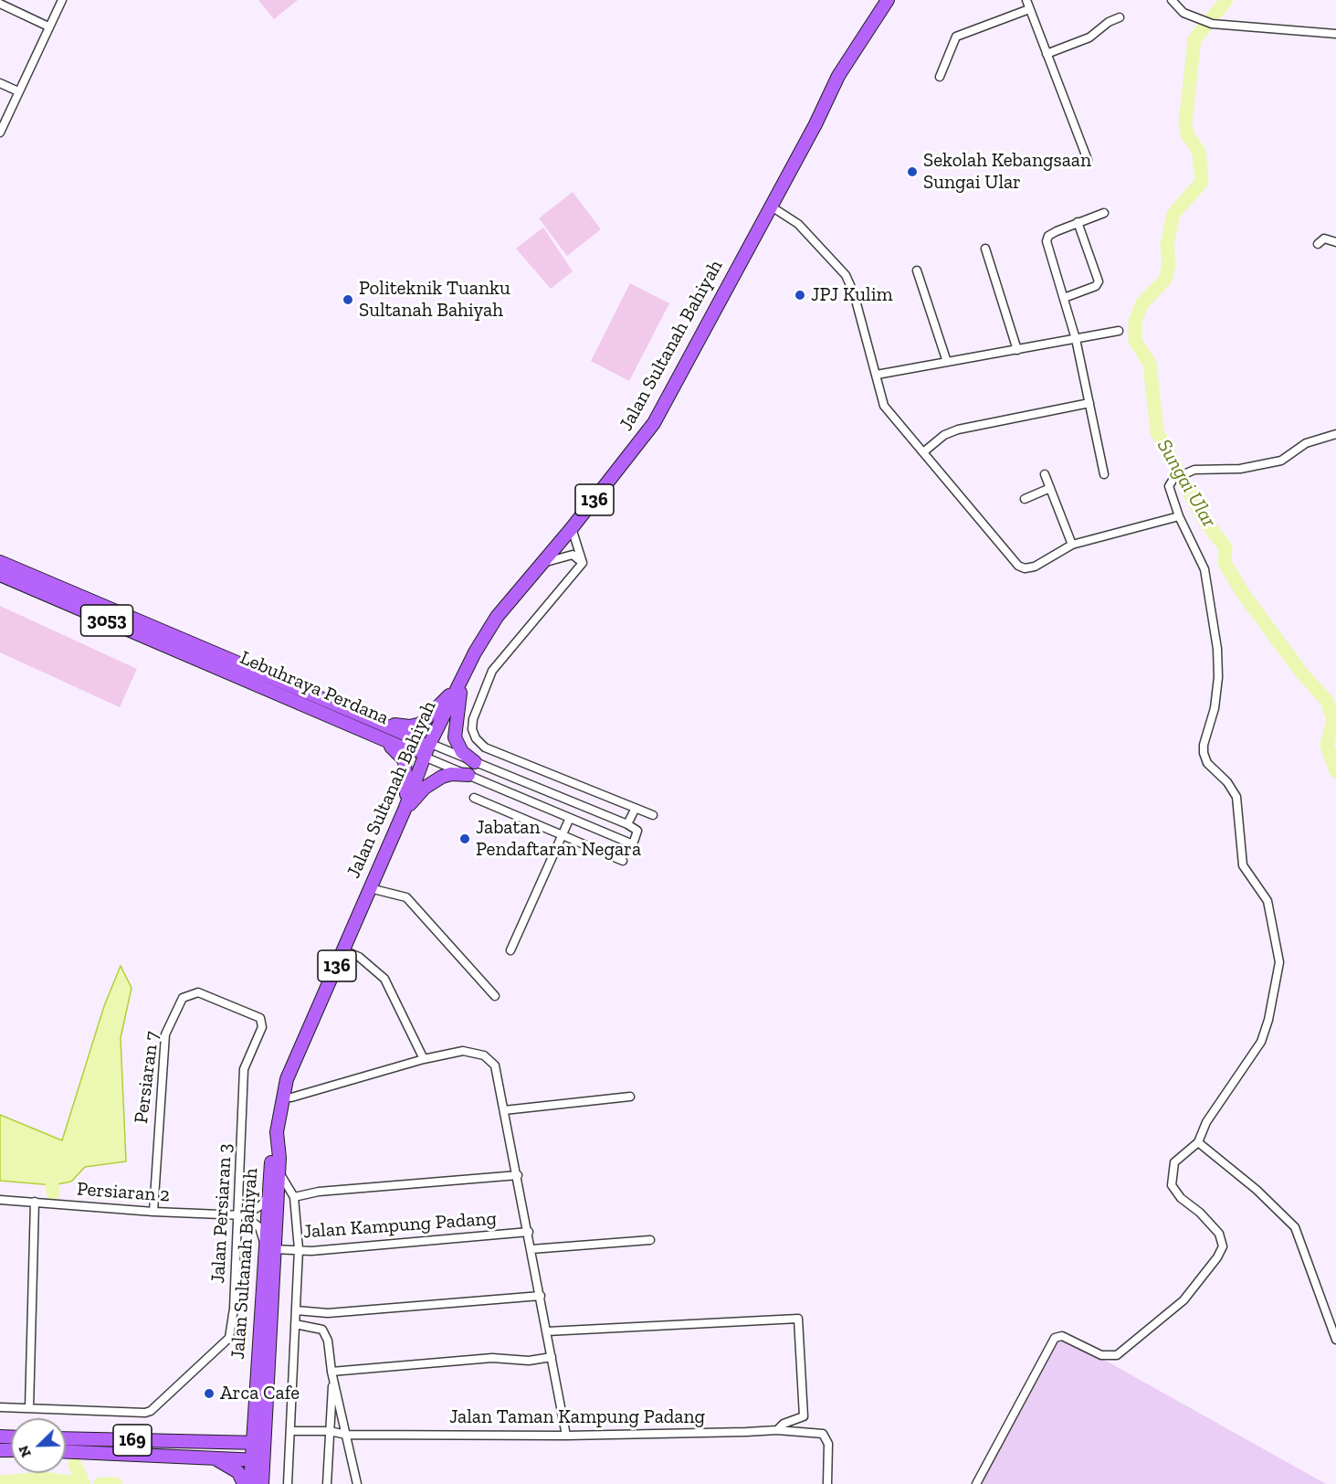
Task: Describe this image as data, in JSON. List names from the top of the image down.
{
  "streets": {
    "main road": [
      "Jalan Sultanah Bahiyah",
      "136",
      "3053",
      "Lebuhraya Perdana",
      "169"
    ],
    "street": [
      "Persiaran 7",
      "Persiaran 2",
      "Jalan Persiaran 3",
      "Jalan Kampung Padang",
      "Jalan Taman Kampung Padang"
    ]
  },
  "crossings": [
    ["Jalan Sultanah Bahiyah", "Lebuhraya Perdana"],
    ["Jalan Sultanah Bahiyah", "Jalan Kampung Padang"],
    ["Jalan Sultanah Bahiyah", "169"],
    ["Persiaran 7", "Persiaran 2"],
    ["Persiaran 7", "Jalan Persiaran 3"],
    ["Persiaran 2", "Jalan Persiaran 3"]
  ],
  "water": ["Sungai Ular"],
  "places": [
    "Sekolah Kebangsaan Sungai Ular",
    "JPJ Kulim",
    "Politeknik Tuanku Sultanah Bahiyah",
    "Jabatan Pendaftaran Negara",
    "Arca Cafe"
  ],
  "north": "bottom left"
}
